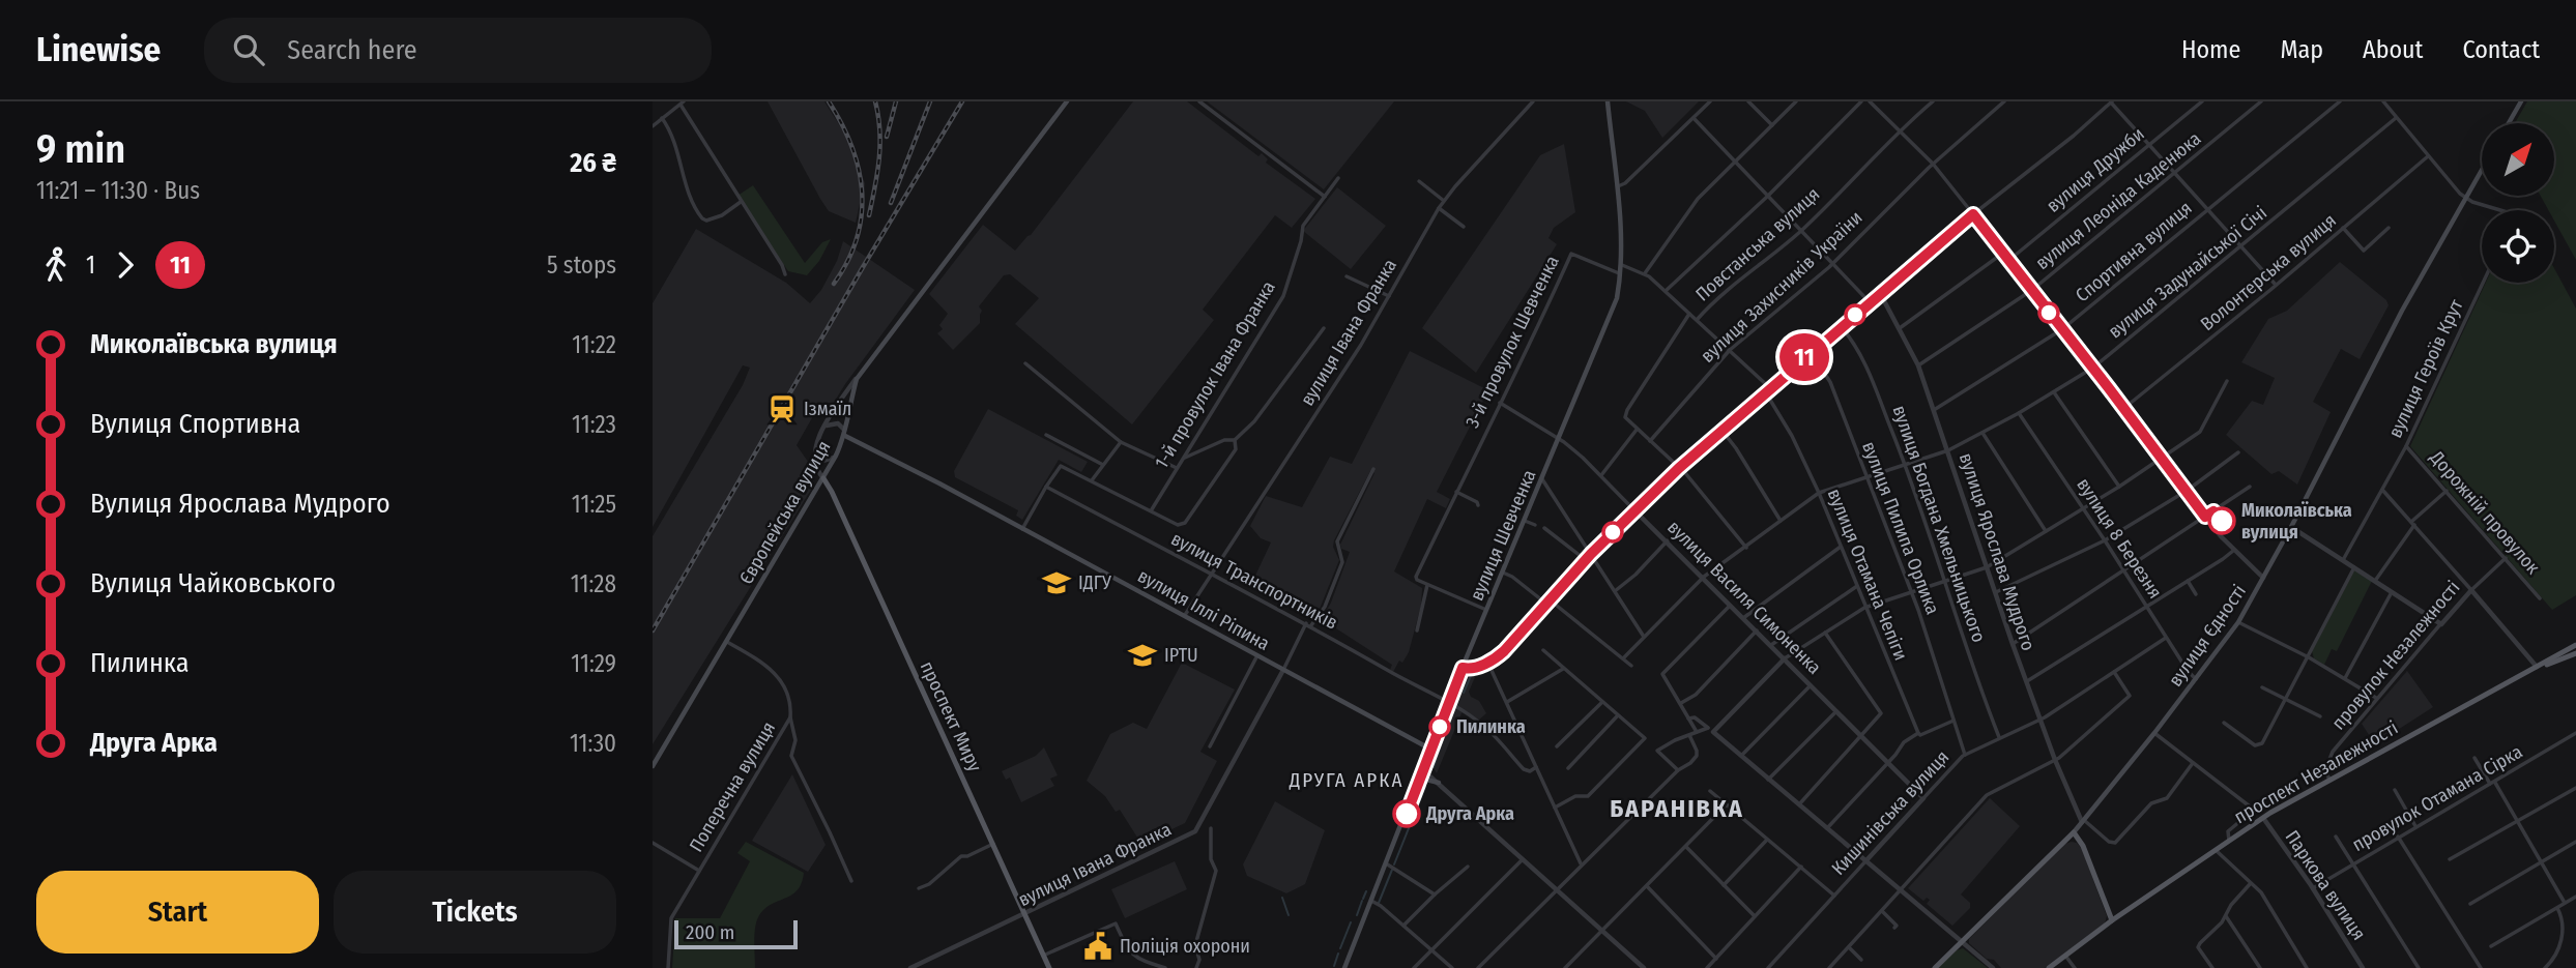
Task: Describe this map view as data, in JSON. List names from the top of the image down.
{
  "streets": {
    "main road": [
      "Європейська вулиця",
      "вулиця Шевченка",
      "вулиця Іллі Ріпина",
      "вулиця Єдності",
      "проспект Миру",
      "проспект Незалежності"
    ],
    "street": [
      "вулиця Дружби",
      "вулиця Леоніда Каденюка",
      "Повстанська вулиця",
      "Спортивна вулиця",
      "вулиця Задунайської Січі",
      "Волонтерська вулиця",
      "вулиця Захисників України",
      "вулиця Івана Франка",
      "3-й провулок Шевченка",
      "вулиця Героїв Крут",
      "1-й провулок Івана Франка",
      "Дорожній провулок",
      "вулиця Богдана Хмельницького",
      "вулиця Пилипа Орлика",
      "вулиця 8 Березня",
      "вулиця Ярослава Мудрого",
      "вулиця Отамана Чепіги",
      "вулиця Транспортників",
      "вулиця Василя Симоненка",
      "провулок Незалежності",
      "Поперечна вулиця",
      "провулок Отамана Сірка",
      "Кишинівська вулиця",
      "Паркова вулиця"
    ]
  },
  "crossings": [
    ["вулиця Леоніда Каденюка", "вулиця Ярослава Мудрого"],
    ["Повстанська вулиця", "вулиця Отамана Чепіги"],
    ["Спортивна вулиця", "вулиця Ярослава Мудрого"],
    ["вулиця Задунайської Січі", "вулиця Богдана Хмельницького"],
    ["вулиця Задунайської Січі", "вулиця Пилипа Орлика"],
    ["вулиця Задунайської Січі", "вулиця 8 Березня"],
    ["вулиця Задунайської Січі", "вулиця Ярослава Мудрого"],
    ["вулиця Задунайської Січі", "вулиця Отамана Чепіги"],
    ["вулиця Задунайської Січі", "вулиця Василя Симоненка"],
    ["вулиця Захисників України", "вулиця Отамана Чепіги"],
    ["вулиця Івана Франка", "вулиця Транспортників"],
    ["вулиця Івана Франка", "вулиця Іллі Ріпина"],
    ["вулиця Івана Франка", "проспект Миру"],
    ["3-й провулок Шевченка", "вулиця Шевченка"],
    ["3-й провулок Шевченка", "вулиця Василя Симоненка"],
    ["вулиця Героїв Крут", "Дорожній провулок"],
    ["Європейська вулиця", "вулиця Іллі Ріпина"],
    ["Європейська вулиця", "проспект Миру"],
    ["Європейська вулиця", "Поперечна вулиця"],
    ["Дорожній провулок", "провулок Незалежності"],
    ["вулиця Богдана Хмельницького", "Кишинівська вулиця"],
    ["вулиця Пилипа Орлика", "Кишинівська вулиця"],
    ["вулиця Шевченка", "вулиця Отамана Чепіги"],
    ["вулиця Шевченка", "вулиця Транспортників"],
    ["вулиця Шевченка", "вулиця Василя Симоненка"],
    ["вулиця Шевченка", "вулиця Іллі Ріпина"],
    ["вулиця 8 Березня", "вулиця Єдності"],
    ["вулиця 8 Березня", "Кишинівська вулиця"],
    ["вулиця Ярослава Мудрого", "вулиця Єдності"],
    ["вулиця Ярослава Мудрого", "Кишинівська вулиця"],
    ["вулиця Василя Симоненка", "Кишинівська вулиця"],
    ["провулок Незалежності", "проспект Незалежності"],
    ["проспект Незалежності", "Паркова вулиця"],
    ["провулок Отамана Сірка", "Паркова вулиця"]
  ],
  "districts": ["ДРУГА АРКА", "БАРАНІВКА"],
  "places": {
    "station": ["Ізмаїл"],
    "other": ["Миколаївська вулиця", "Пилинка", "Друга Арка"],
    "school or university": ["ІДГУ", "IPTU"],
    "public building": ["Поліція охорони"]
  },
  "lines": ["bus line 11"],
  "scale_bar": "200 m",
  "north": "top right",
  "page": {
    "header": "Linewise",
    "search": "Search here",
    "nav": [
      "Home",
      "Map",
      "About",
      "Contact"
    ],
    "heading": ["9 min", "11:21 – 11:30 · Bus", "26 ₴"],
    "on_map": "11",
    "legs": ["1", "11", "5 stops"],
    "list": [
      {
        "name": "Миколаївська вулиця",
        "value": "11:22"
      },
      {
        "name": "Вулиця Спортивна",
        "value": "11:23"
      },
      {
        "name": "Вулиця Ярослава Мудрого",
        "value": "11:25"
      },
      {
        "name": "Вулиця Чайковського",
        "value": "11:28"
      },
      {
        "name": "Пилинка",
        "value": "11:29"
      },
      {
        "name": "Друга Арка",
        "value": "11:30"
      }
    ],
    "buttons": ["Start", "Tickets"],
    "scale": "200 m"
  }
}
